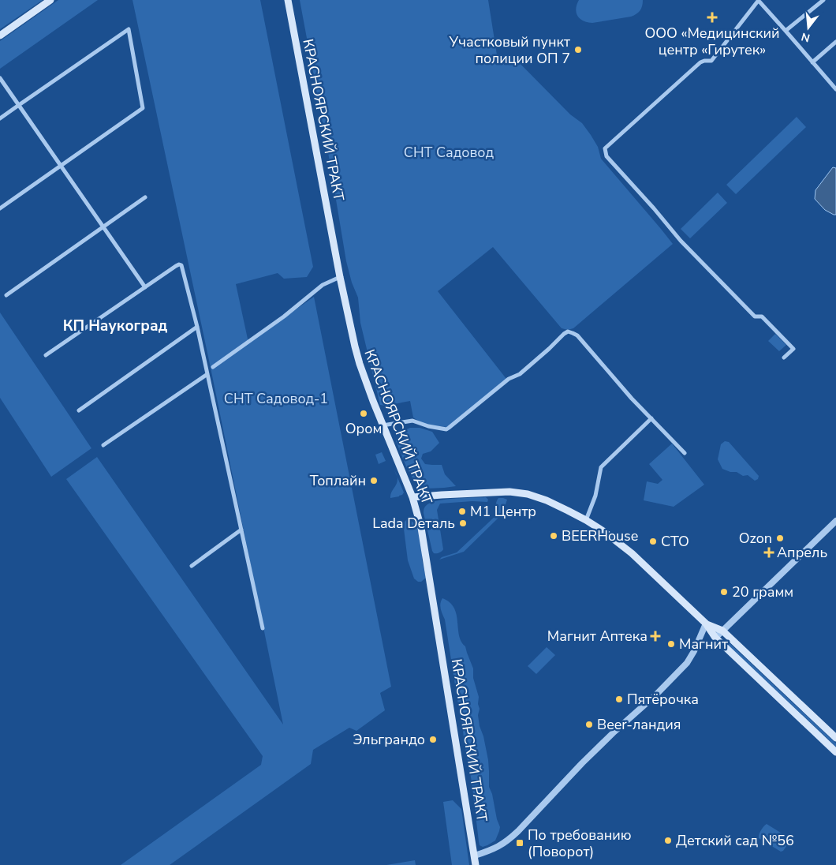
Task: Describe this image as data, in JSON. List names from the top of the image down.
{
  "streets": {
    "main road": ["КРАСНОЯРСКИЙ ТРАКТ"]
  },
  "districts": ["КП Наукоград"],
  "parks": ["СНТ Садовод", "СНТ Садовод-1"],
  "places": {
    "health": ["ООО «Медицинский центр «Гирутек»", "Апрель", "Магнит Аптека"],
    "other": [
      "Участковый пункт полиции ОП 7",
      "Ором",
      "Топлайн",
      "М1 Центр",
      "Lada Dеталь",
      "BEERHouse",
      "Ozon",
      "СТО",
      "20 грамм",
      "Магнит",
      "Пятёрочка",
      "Beer-ландия",
      "Эльграндо",
      "Детский сад №56"
    ],
    "transit": ["По требованию (Поворот)"]
  },
  "north": "bottom"
}
